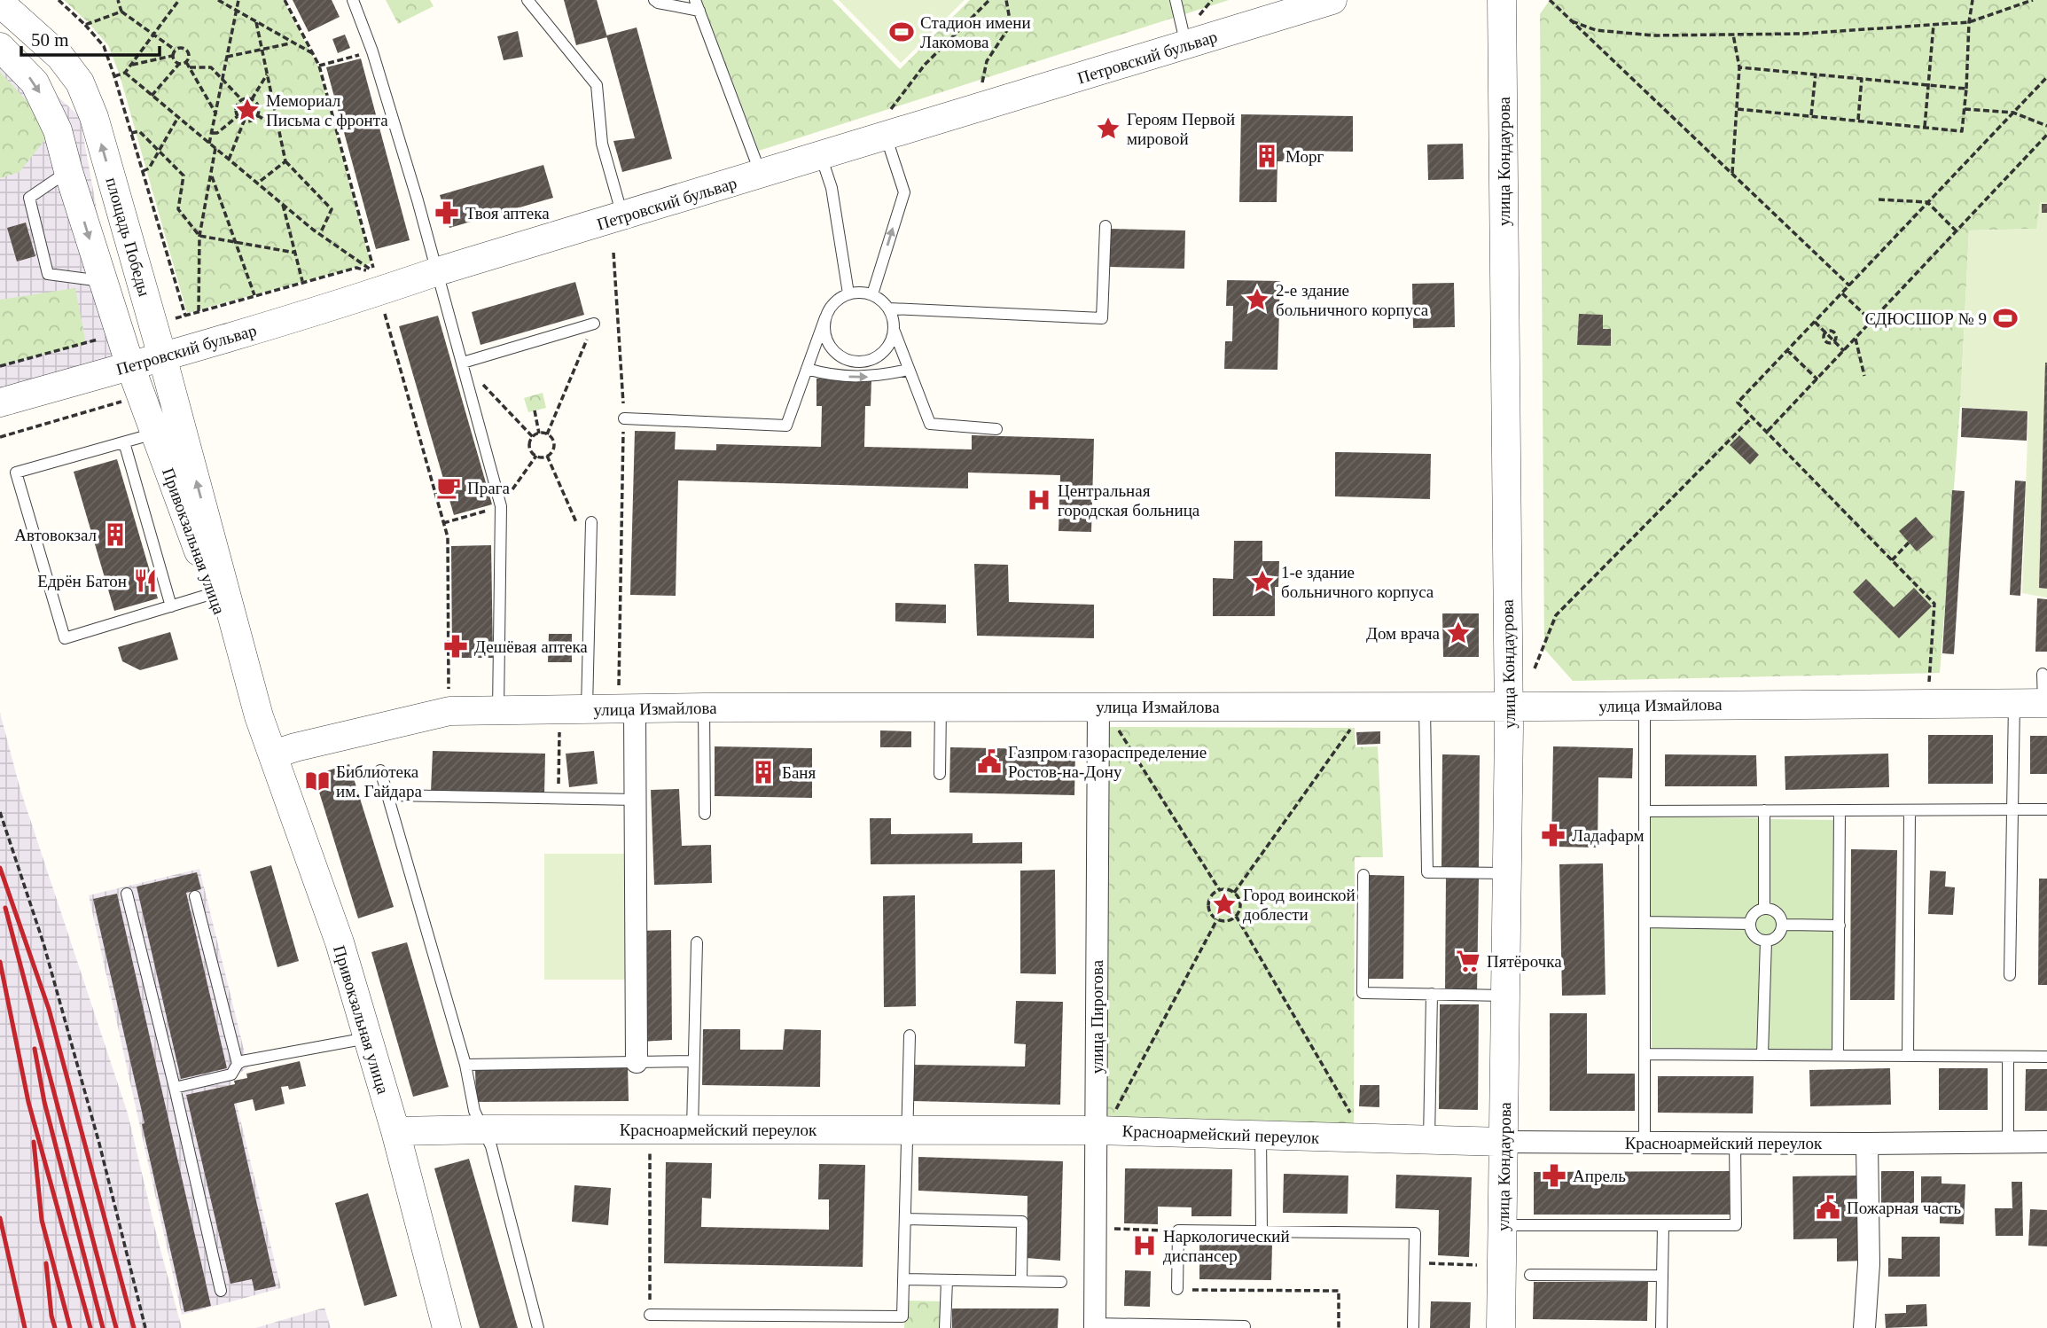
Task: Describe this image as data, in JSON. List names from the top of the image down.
{
  "streets": {
    "street": [
      "Петровский бульвар",
      "улица Кондаурова",
      "площадь Победы",
      "Привокзальная улица",
      "улица Измайлова",
      "улица Пирогова",
      "Красноармейский переулок"
    ]
  },
  "crossings": [
    ["Петровский бульвар", "площадь Победы"],
    ["Петровский бульвар", "Привокзальная улица"],
    ["улица Кондаурова", "улица Измайлова"],
    ["улица Кондаурова", "Красноармейский переулок"],
    ["площадь Победы", "Привокзальная улица"],
    ["Привокзальная улица", "улица Измайлова"],
    ["Привокзальная улица", "Красноармейский переулок"],
    ["улица Измайлова", "улица Пирогова"],
    ["улица Пирогова", "Красноармейский переулок"]
  ],
  "places": {
    "sports": ["Стадион имени Лакомова", "СДЮСШОР № 9"],
    "place": [
      "Мемориал Письма с фронта",
      "Героям Первой мировой",
      "2-е здание больничного корпуса",
      "1-е здание больничного корпуса",
      "Дом врача",
      "Город воинской доблести"
    ],
    "building": ["Морг", "Автовокзал", "Баня"],
    "pharmacy": [
      "Твоя аптека",
      "Дешёвая аптека",
      "Ладафарм",
      "Апрель"
    ],
    "cafe": ["Прага"],
    "hospital": ["Центральная городская больница", "Наркологический диспансер"],
    "restaurant": ["Едрён Батон"],
    "public building": ["Газпром газораспределение Ростов-на-Дону", "Пожарная часть"],
    "library": ["Библиотека им. Гайдара"],
    "supermarket": ["Пятёрочка"]
  },
  "scale_bar": "50 m"
}
